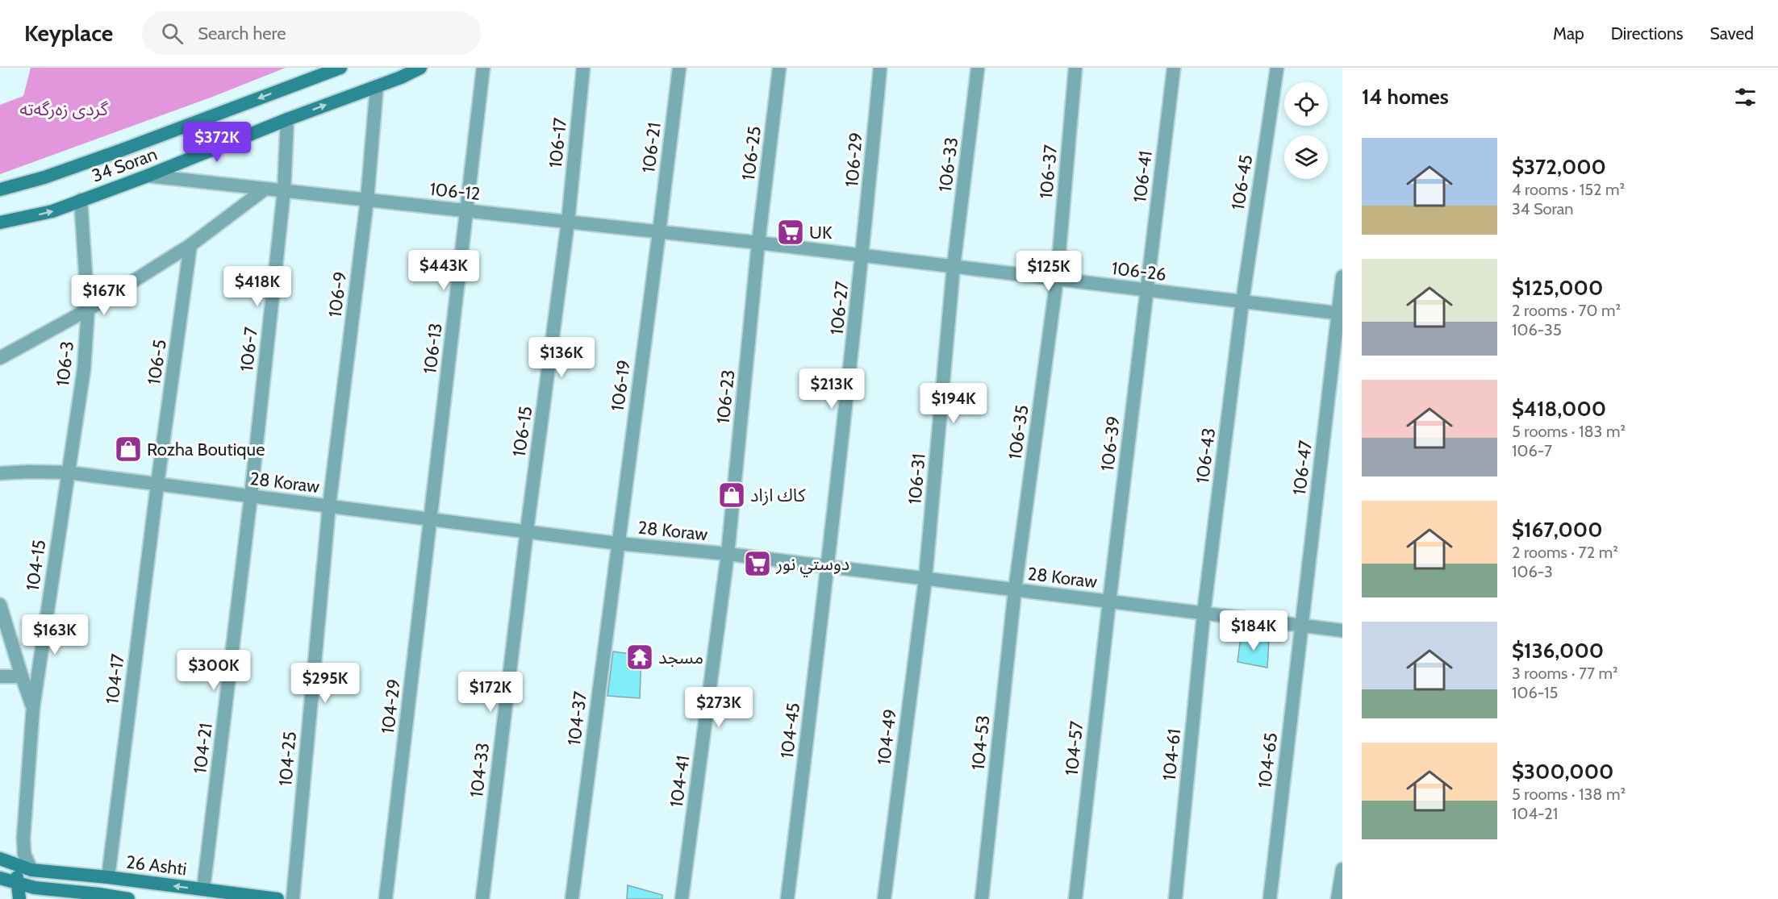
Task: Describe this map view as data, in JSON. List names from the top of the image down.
{
  "streets": {
    "main road": ["34 Soran", "26 Ashti"],
    "street": [
      "106-17",
      "106-21",
      "106-25",
      "106-29",
      "106-33",
      "106-37",
      "106-41",
      "106-45",
      "106-12",
      "106-26",
      "106-9",
      "106-27",
      "106-13",
      "106-7",
      "106-5",
      "106-3",
      "106-19",
      "106-23",
      "106-15",
      "106-35",
      "106-39",
      "106-43",
      "106-47",
      "106-31",
      "28 Koraw",
      "104-15",
      "104-17",
      "104-29",
      "104-37",
      "104-45",
      "104-49",
      "104-53",
      "104-21",
      "104-57",
      "104-61",
      "104-25",
      "104-65",
      "104-33",
      "104-41"
    ]
  },
  "crossings": [
    ["106-17", "106-12"],
    ["106-17", "106-15"],
    ["106-21", "106-12"],
    ["106-21", "106-19"],
    ["106-25", "106-12"],
    ["106-25", "106-26"],
    ["106-25", "106-23"],
    ["106-29", "106-26"],
    ["106-29", "106-27"],
    ["34 Soran", "106-12"],
    ["34 Soran", "106-9"],
    ["34 Soran", "106-7"],
    ["34 Soran", "106-3"],
    ["106-33", "106-26"],
    ["106-33", "106-31"],
    ["106-37", "106-26"],
    ["106-37", "106-35"],
    ["106-41", "106-26"],
    ["106-41", "106-39"],
    ["106-45", "106-26"],
    ["106-45", "106-43"],
    ["106-12", "106-26"],
    ["106-12", "106-9"],
    ["106-12", "106-13"],
    ["106-12", "106-7"],
    ["106-12", "106-19"],
    ["106-12", "106-23"],
    ["106-12", "106-15"],
    ["106-26", "106-27"],
    ["106-26", "106-23"],
    ["106-26", "106-35"],
    ["106-26", "106-39"],
    ["106-26", "106-43"],
    ["106-26", "106-47"],
    ["106-26", "106-31"],
    ["106-9", "28 Koraw"],
    ["106-9", "104-25"],
    ["106-27", "28 Koraw"],
    ["106-27", "104-45"],
    ["106-13", "28 Koraw"],
    ["106-13", "104-29"],
    ["106-7", "28 Koraw"],
    ["106-7", "104-21"],
    ["106-5", "28 Koraw"],
    ["106-5", "104-17"],
    ["106-3", "28 Koraw"],
    ["106-3", "104-15"],
    ["106-19", "28 Koraw"],
    ["106-19", "104-37"],
    ["106-23", "28 Koraw"],
    ["106-23", "104-41"],
    ["106-15", "28 Koraw"],
    ["106-15", "104-33"],
    ["106-35", "28 Koraw"],
    ["106-35", "104-53"],
    ["106-39", "28 Koraw"],
    ["106-39", "104-57"],
    ["106-43", "28 Koraw"],
    ["106-43", "104-61"],
    ["106-47", "28 Koraw"],
    ["106-47", "104-65"],
    ["106-31", "28 Koraw"],
    ["106-31", "104-49"],
    ["28 Koraw", "104-15"],
    ["28 Koraw", "104-17"],
    ["28 Koraw", "104-29"],
    ["28 Koraw", "104-37"],
    ["28 Koraw", "104-45"],
    ["28 Koraw", "104-49"],
    ["28 Koraw", "104-53"],
    ["28 Koraw", "104-21"],
    ["28 Koraw", "104-57"],
    ["28 Koraw", "104-61"],
    ["28 Koraw", "104-25"],
    ["28 Koraw", "104-65"],
    ["28 Koraw", "104-33"],
    ["28 Koraw", "104-41"],
    ["104-15", "26 Ashti"],
    ["104-17", "26 Ashti"],
    ["104-21", "26 Ashti"]
  ],
  "parks": ["گردی زەرگەتە"],
  "places": {
    "supermarket": ["UK", "دوستي نور"],
    "shop": ["Rozha Boutique", "كاك ازاد"],
    "temple": ["مسجد"]
  },
  "page": {
    "header": "Keyplace",
    "search": "Search here",
    "nav": ["Map", "Directions", "Saved"],
    "heading": "14 homes",
    "price": [
      "$372K",
      "$443K",
      "$125K",
      "$418K",
      "$167K",
      "$136K",
      "$213K",
      "$194K",
      "$184K",
      "$163K",
      "$300K",
      "$295K",
      "$172K",
      "$273K"
    ],
    "list": [
      {
        "name": "$372,000",
        "note": "4 rooms · 152 m² · 34 Soran"
      },
      {
        "name": "$125,000",
        "note": "2 rooms · 70 m² · 106-35"
      },
      {
        "name": "$418,000",
        "note": "5 rooms · 183 m² · 106-7"
      },
      {
        "name": "$167,000",
        "note": "2 rooms · 72 m² · 106-3"
      },
      {
        "name": "$136,000",
        "note": "3 rooms · 77 m² · 106-15"
      },
      {
        "name": "$300,000",
        "note": "5 rooms · 138 m² · 104-21"
      }
    ]
  }
}
